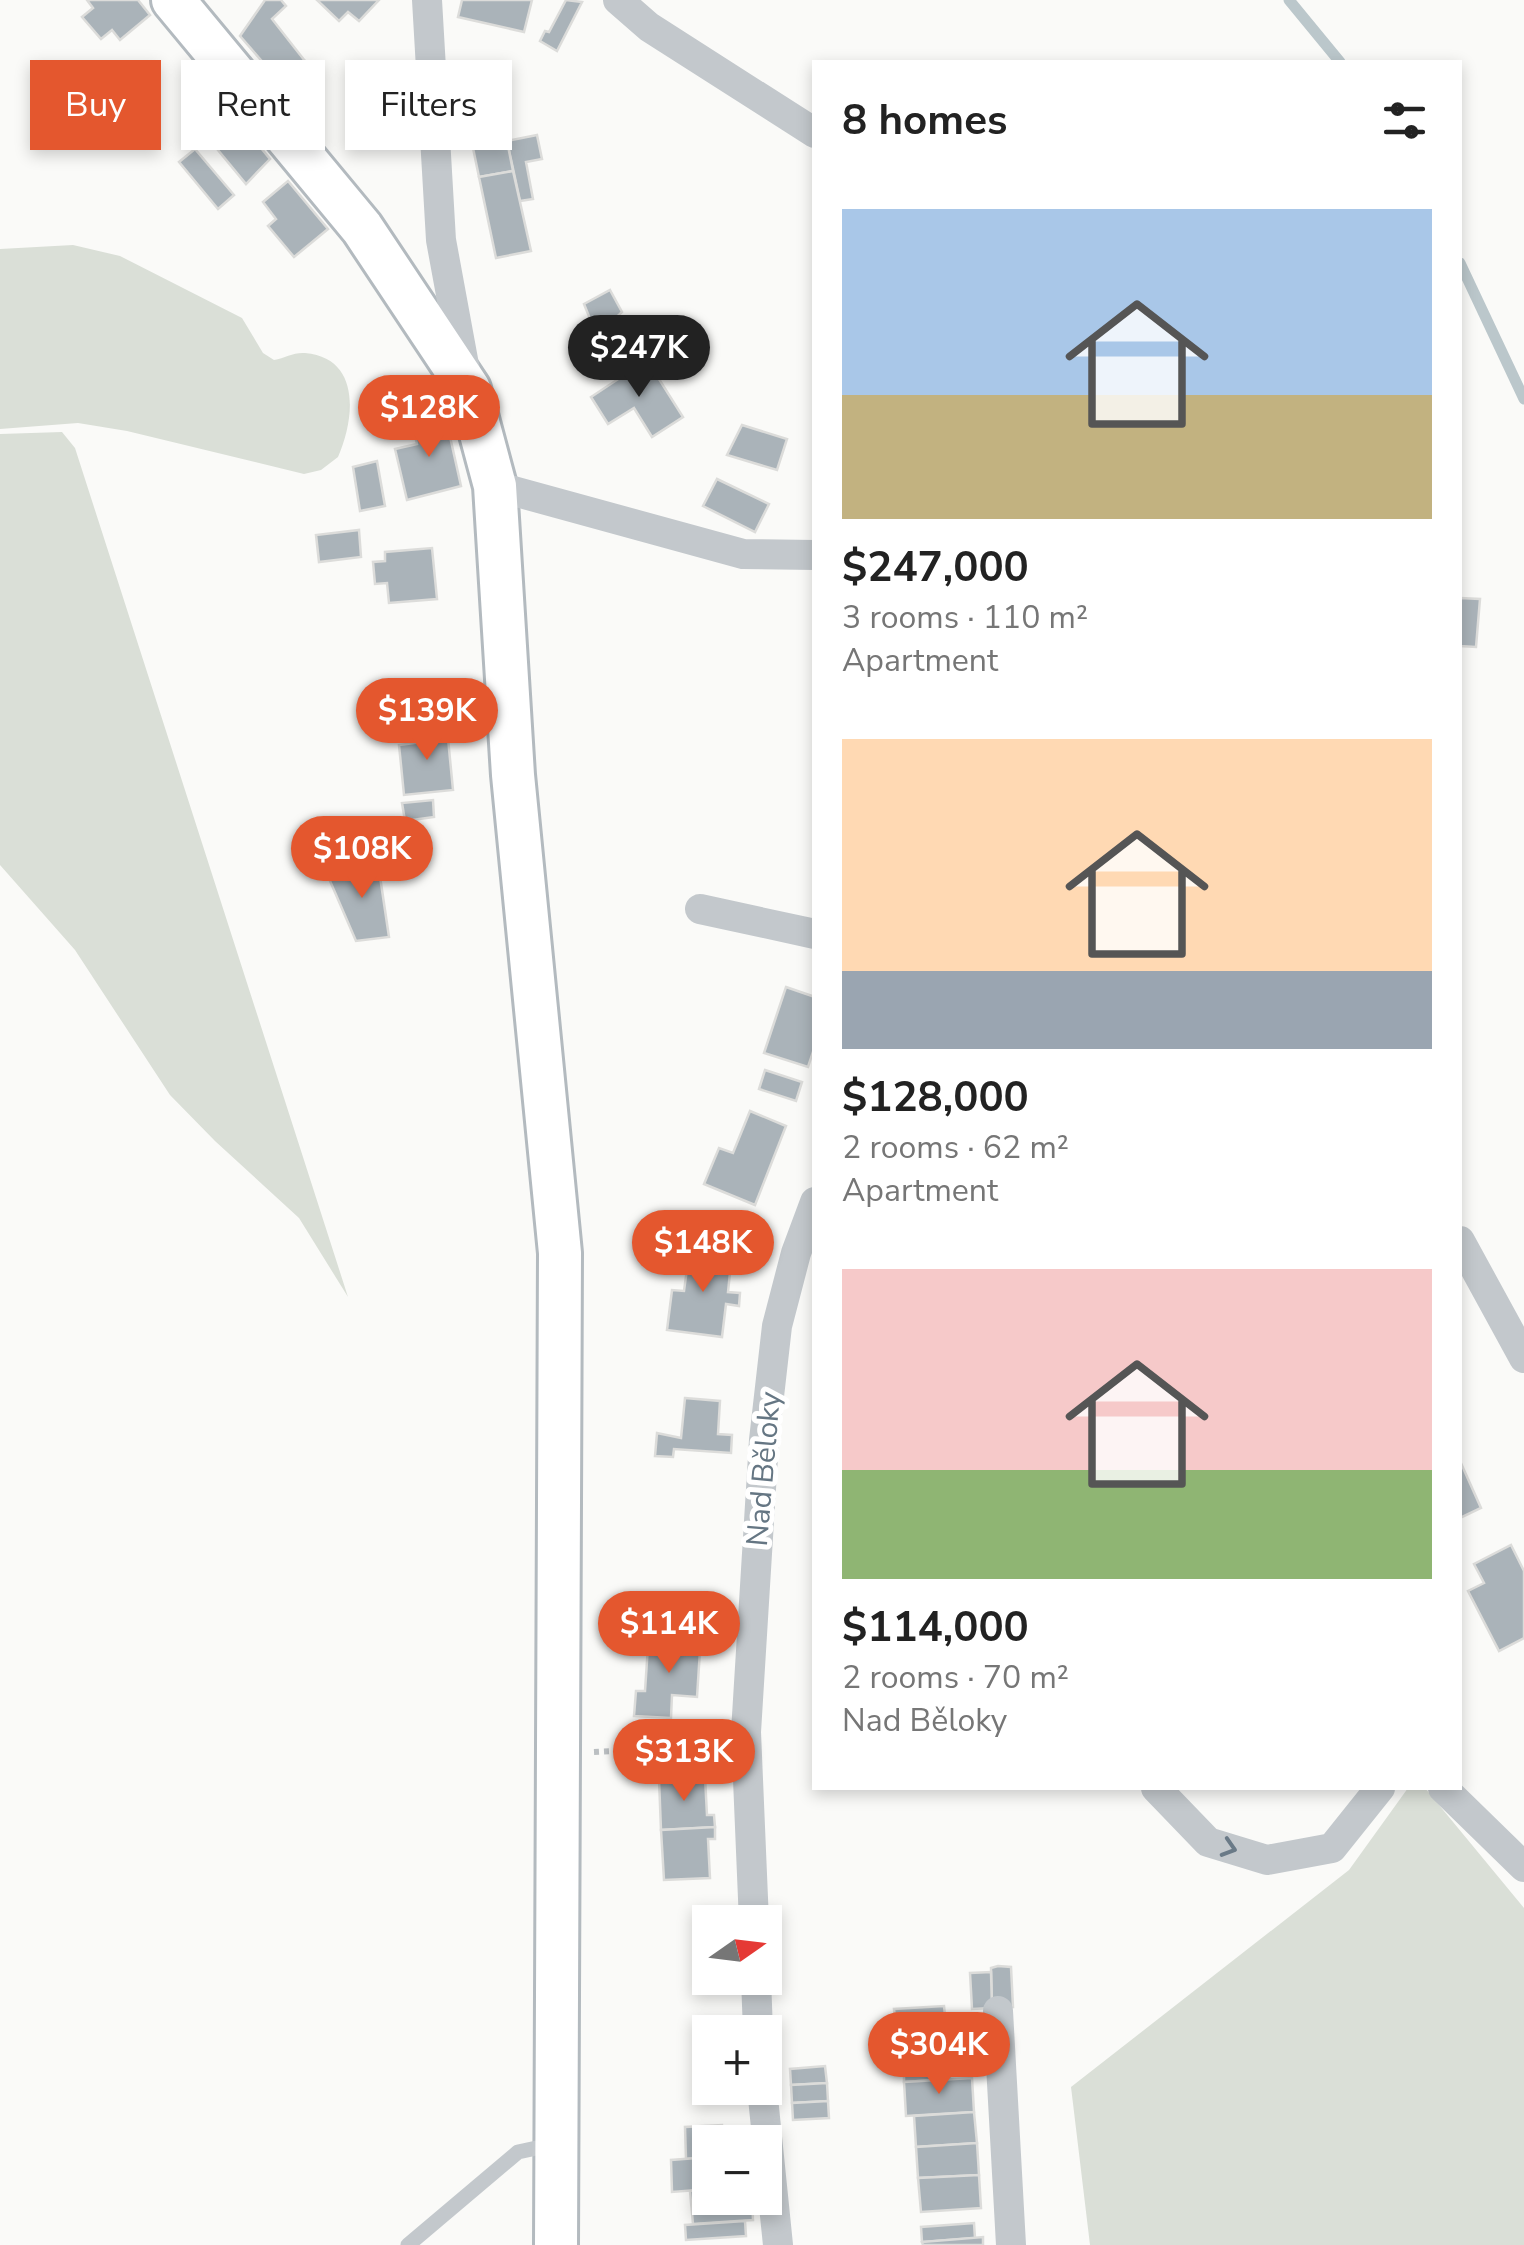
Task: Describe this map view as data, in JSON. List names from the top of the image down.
{
  "streets": {
    "street": ["Nad Běloky"]
  },
  "north": "right",
  "page": {
    "chip": ["Buy", "Rent", "Filters"],
    "heading": "8 homes",
    "list": [
      {
        "name": "$247,000",
        "note": "3 rooms · 110 m² · Apartment"
      },
      {
        "name": "$128,000",
        "note": "2 rooms · 62 m² · Apartment"
      },
      {
        "name": "$114,000",
        "note": "2 rooms · 70 m² · Nad Běloky"
      }
    ],
    "price": [
      "$247K",
      "$128K",
      "$139K",
      "$108K",
      "$148K",
      "$114K",
      "$313K",
      "$304K"
    ],
    "map_buttons": ["+", "−"]
  }
}
